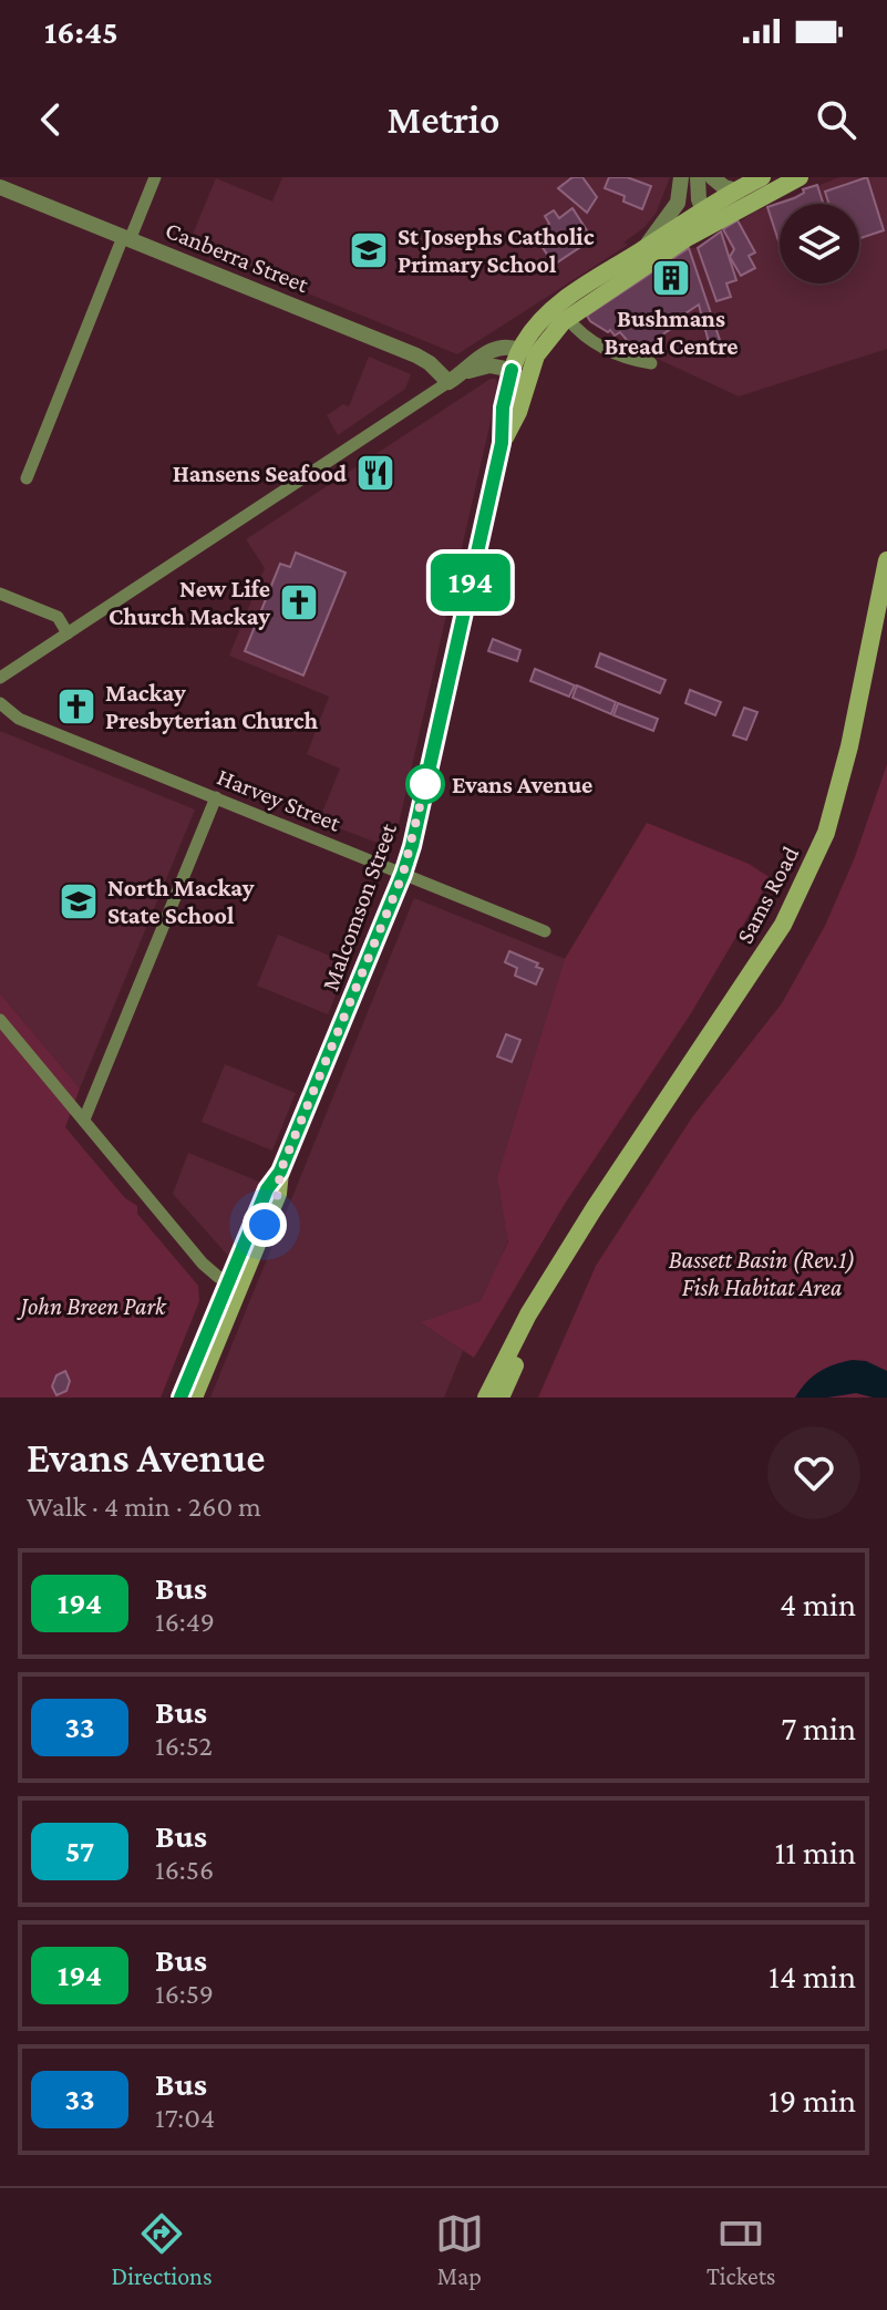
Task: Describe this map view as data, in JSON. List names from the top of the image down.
{
  "streets": {
    "main road": ["Sams Road", "Malcomson Street"],
    "street": ["Canberra Street", "Harvey Street"]
  },
  "crossings": [
    ["Harvey Street", "Malcomson Street"]
  ],
  "parks": ["Bassett Basin (Rev.1) Fish Habitat Area", "John Breen Park"],
  "places": {
    "school or university": ["St Josephs Catholic Primary School", "North Mackay State School"],
    "building": ["Bushmans Bread Centre"],
    "restaurant": ["Hansens Seafood"],
    "church": ["New Life Church Mackay", "Mackay Presbyterian Church"],
    "other": ["Evans Avenue"]
  },
  "lines": ["bus line 194"],
  "page": {
    "status": "16:45",
    "header": "Metrio",
    "on_map": "194",
    "heading": ["Evans Avenue", "Walk · 4 min · 260 m"],
    "list": [
      {
        "mark": "194",
        "name": "Bus",
        "note": "16:49",
        "value": "4 min"
      },
      {
        "mark": "33",
        "name": "Bus",
        "note": "16:52",
        "value": "7 min"
      },
      {
        "mark": "57",
        "name": "Bus",
        "note": "16:56",
        "value": "11 min"
      },
      {
        "mark": "194",
        "name": "Bus",
        "note": "16:59",
        "value": "14 min"
      },
      {
        "mark": "33",
        "name": "Bus",
        "note": "17:04",
        "value": "19 min"
      }
    ],
    "tabs": ["Directions", "Map", "Tickets"]
  }
}
